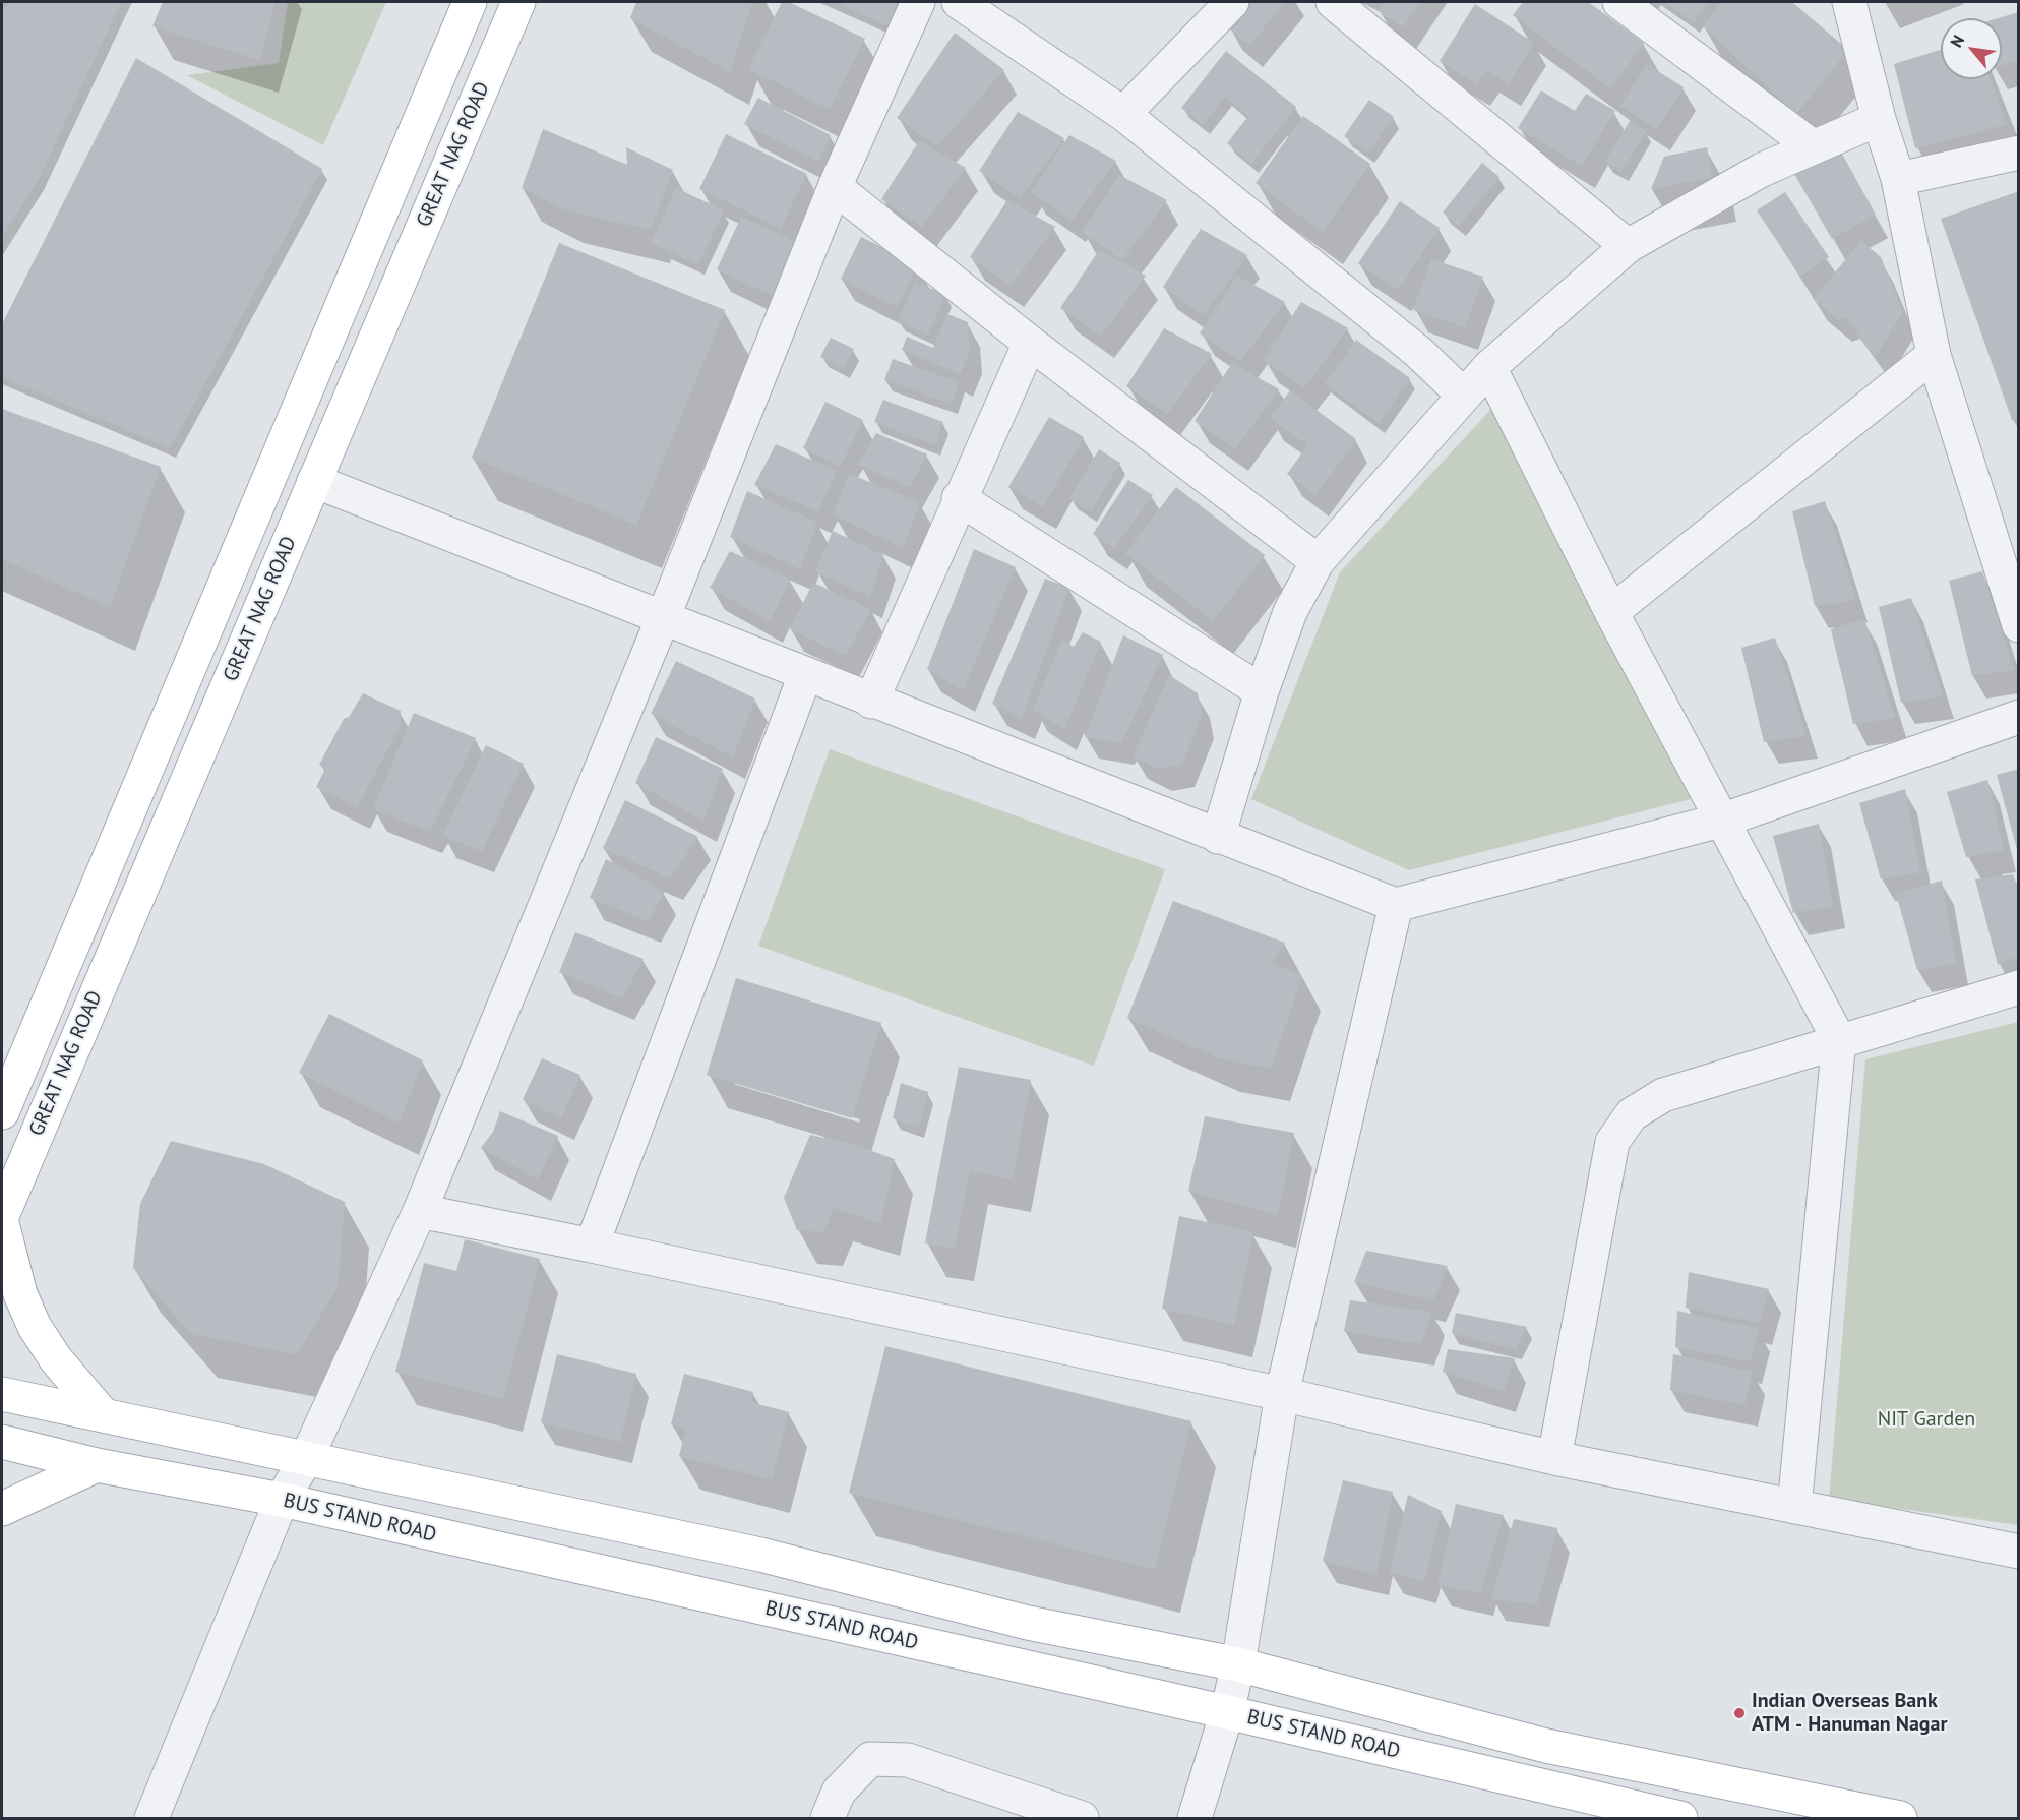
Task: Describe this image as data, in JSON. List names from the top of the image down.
{
  "streets": {
    "main road": ["GREAT NAG ROAD", "BUS STAND ROAD"]
  },
  "parks": ["NIT Garden"],
  "places": ["Indian Overseas Bank ATM - Hanuman Nagar"],
  "north": "top left"
}
